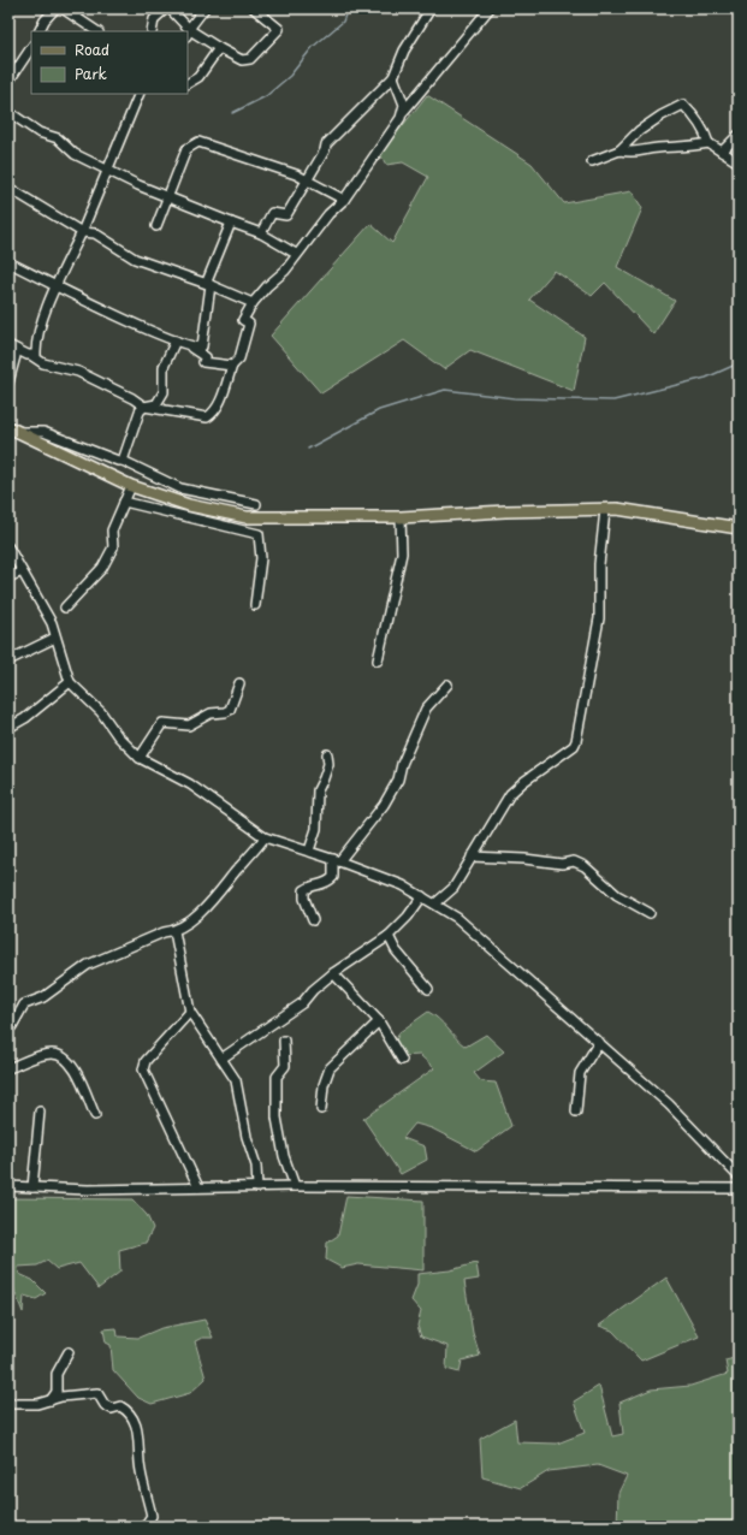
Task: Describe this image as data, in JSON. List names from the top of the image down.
{
  "legend": ["Road", "Park"]
}
